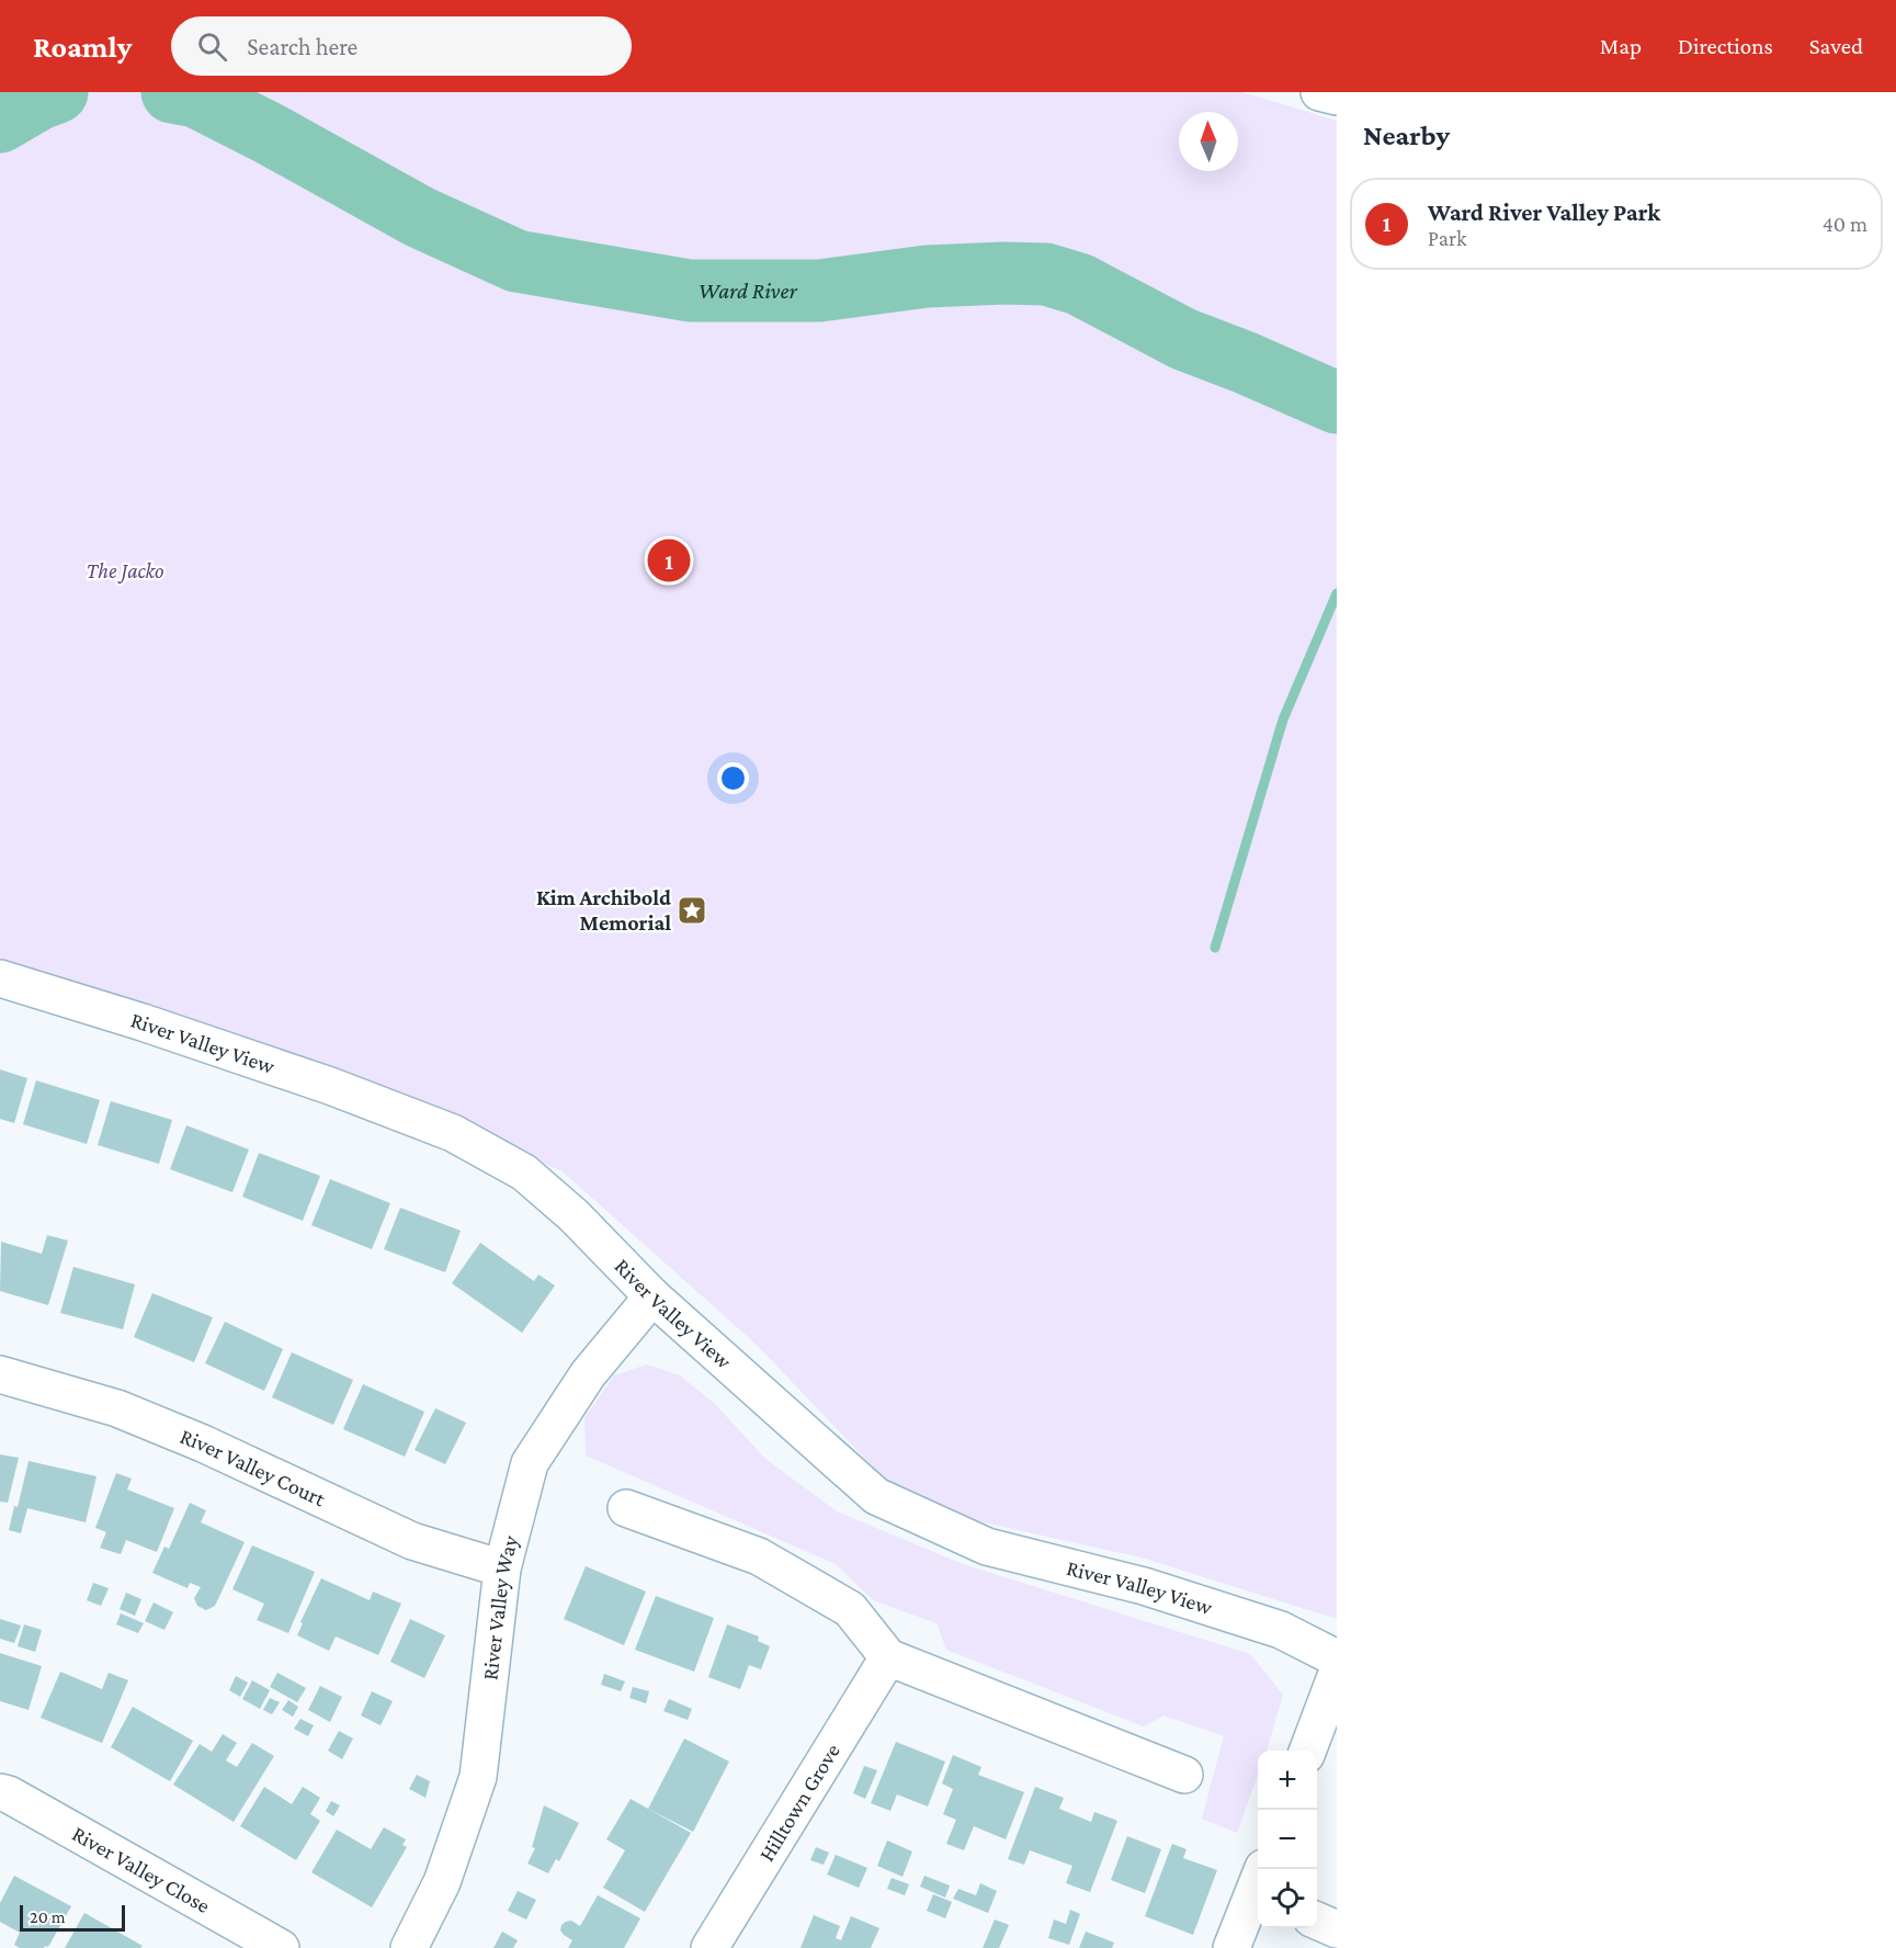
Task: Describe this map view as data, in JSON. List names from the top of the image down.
{
  "streets": {
    "street": [
      "River Valley View",
      "River Valley Court",
      "River Valley Way",
      "Hilltown Grove",
      "River Valley Close"
    ]
  },
  "crossings": [
    ["River Valley View", "River Valley Way"],
    ["River Valley Court", "River Valley Way"]
  ],
  "water": ["Ward River"],
  "parks": ["The Jacko"],
  "places": {
    "place": ["Kim Archibold Memorial"]
  },
  "scale_bar": "20 m",
  "north": "top",
  "page": {
    "header": "Roamly",
    "search": "Search here",
    "nav": ["Map", "Directions", "Saved"],
    "heading": "Nearby",
    "list": [
      {
        "mark": "1",
        "name": "Ward River Valley Park",
        "note": "Park",
        "value": "40 m"
      }
    ],
    "pins": "1",
    "map_buttons": ["+", "−"],
    "scale": "20 m"
  }
}
